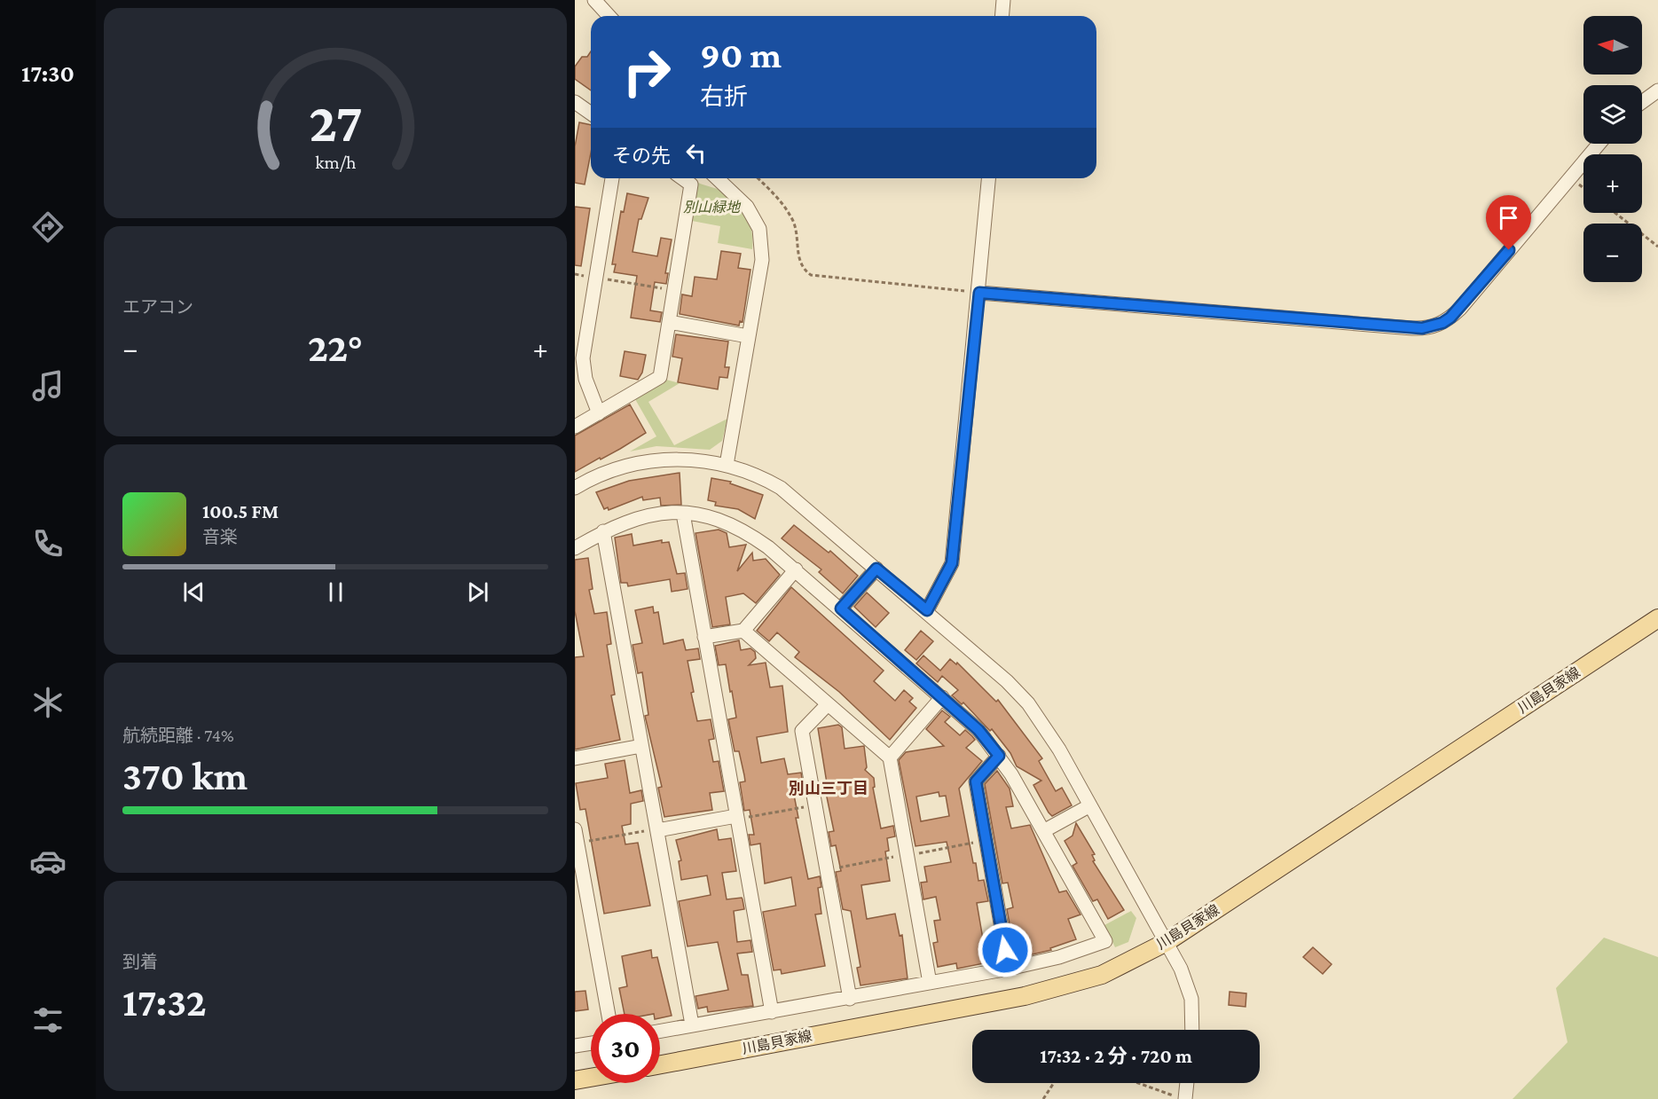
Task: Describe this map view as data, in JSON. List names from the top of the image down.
{
  "streets": {
    "main road": ["川島貝家線"]
  },
  "districts": ["別山三丁目"],
  "parks": ["別山緑地"],
  "north": "left",
  "page": {
    "tabs": "17:30",
    "map_buttons": ["+", "−"],
    "turn": ["90 m", "右折"],
    "then": "その先",
    "tile": [
      "エアコン",
      ["航続距離 · 74%", "370 km"],
      ["到着", "17:32"]
    ],
    "heat": ["−", "22°", "+"],
    "song": ["100.5 FM", "音楽"],
    "limit": "30",
    "trip": "17:32 · 2 分 · 720 m",
    "gauge": ["27", "km/h"]
  }
}
